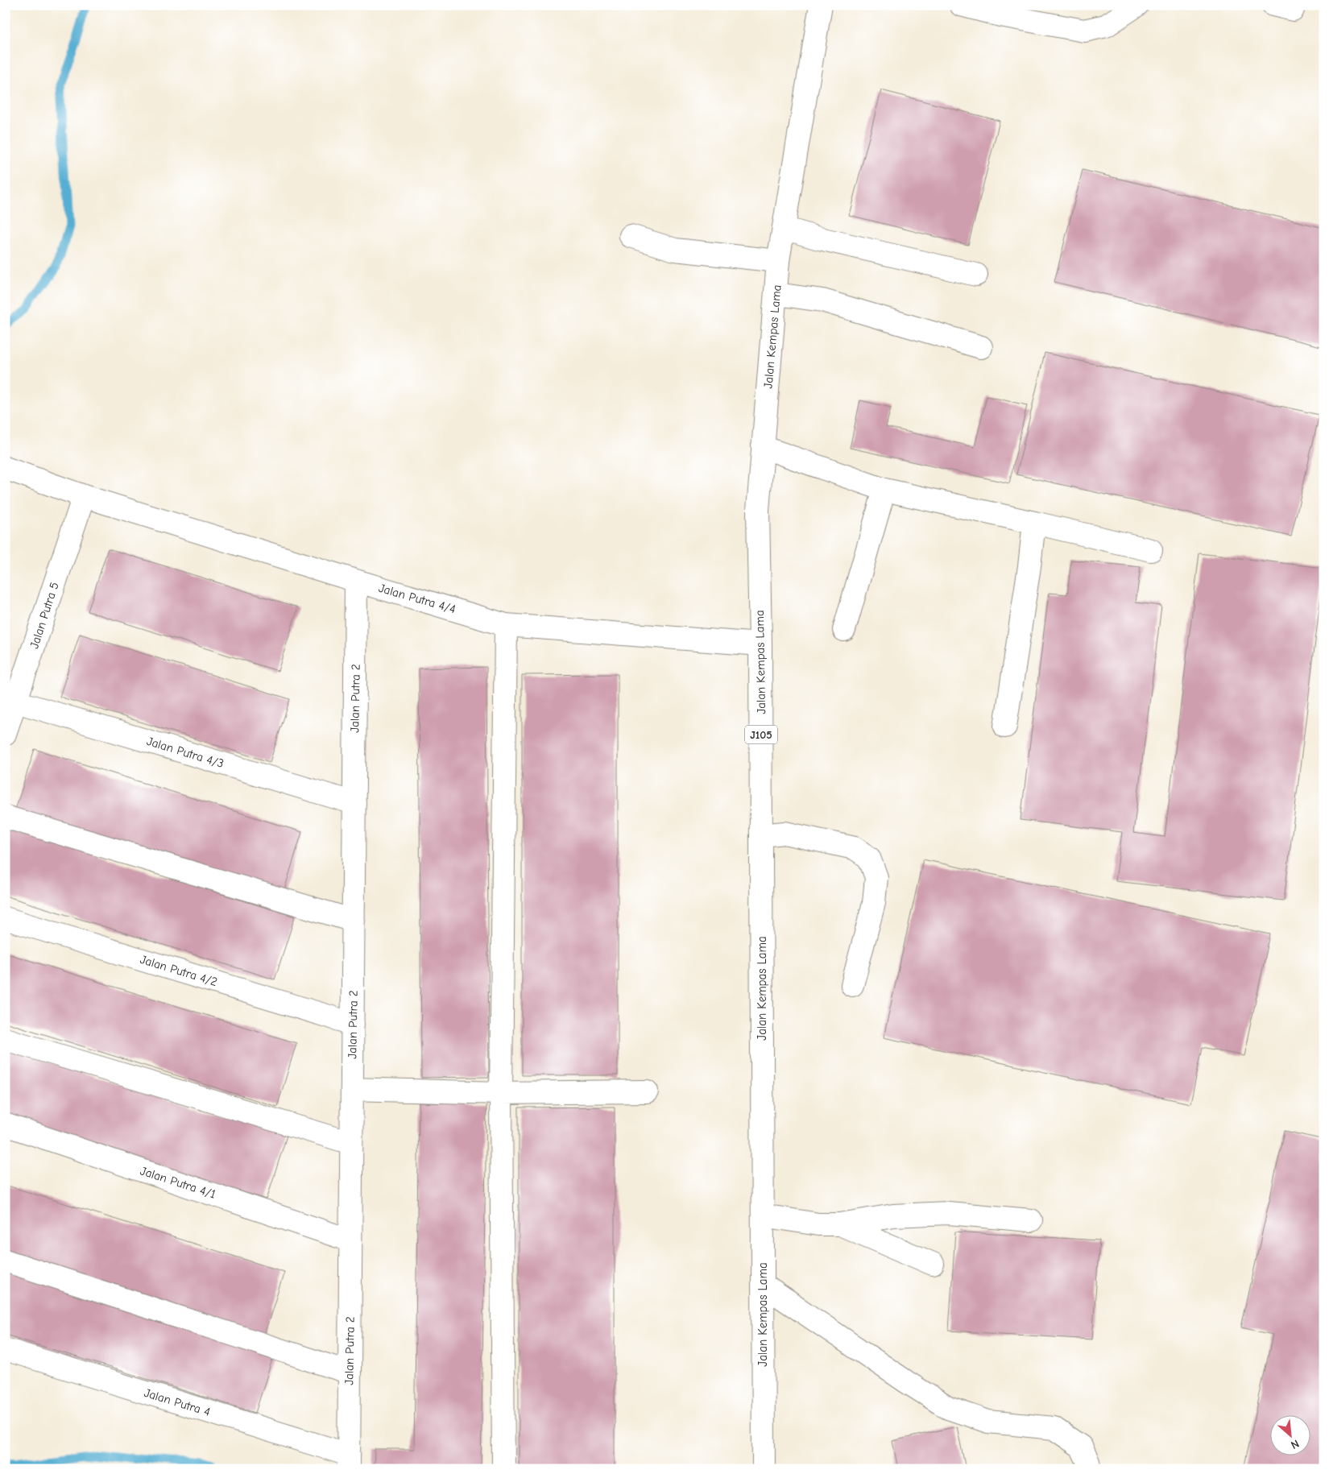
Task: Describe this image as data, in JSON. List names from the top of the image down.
{
  "streets": {
    "street": [
      "Jalan Kempas Lama",
      "Jalan Putra 4/4",
      "Jalan Putra 5",
      "Jalan Putra 2",
      "J105",
      "Jalan Putra 4/3",
      "Jalan Putra 4/2",
      "Jalan Putra 4/1",
      "Jalan Putra 4"
    ]
  },
  "crossings": [
    ["Jalan Kempas Lama", "Jalan Putra 4/4"],
    ["Jalan Putra 4/4", "Jalan Putra 5"],
    ["Jalan Putra 4/4", "Jalan Putra 2"],
    ["Jalan Putra 5", "Jalan Putra 4/3"],
    ["Jalan Putra 2", "Jalan Putra 4/3"],
    ["Jalan Putra 2", "Jalan Putra 4/2"],
    ["Jalan Putra 2", "Jalan Putra 4/1"],
    ["Jalan Putra 2", "Jalan Putra 4"]
  ],
  "north": "bottom right"
}
